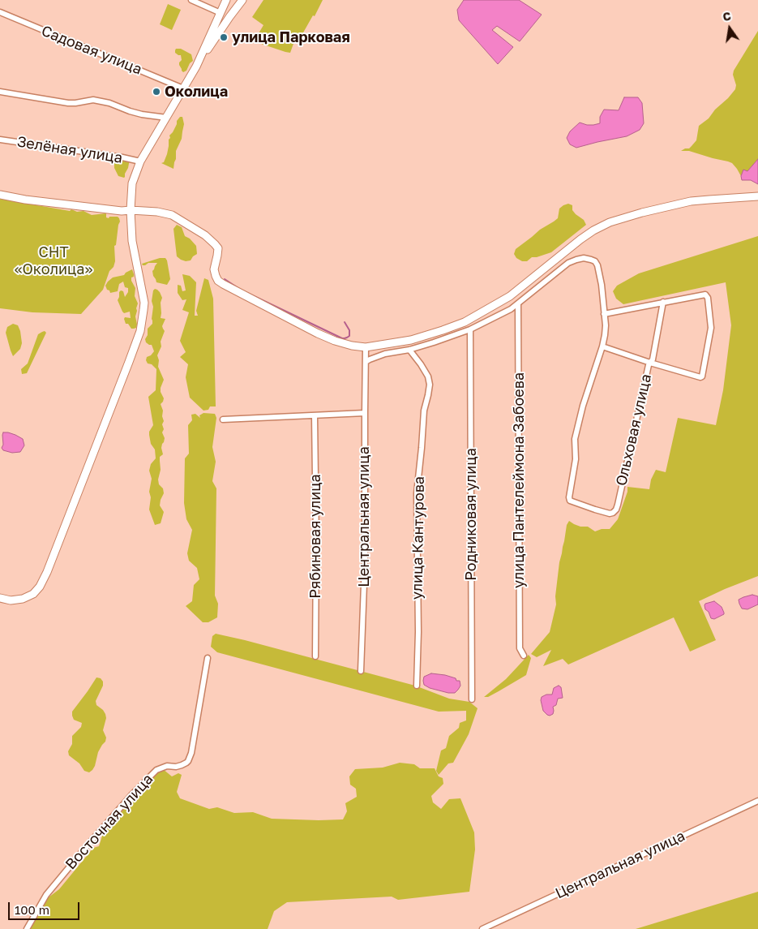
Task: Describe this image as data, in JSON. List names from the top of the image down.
{
  "streets": {
    "street": [
      "Садовая улица",
      "Зелёная улица",
      "Ольховая улица",
      "улица Пантелеймона Забоева",
      "Родниковая улица",
      "Центральная улица",
      "Рябиновая улица",
      "улица Кантурова",
      "Восточная улица"
    ]
  },
  "parks": ["СНТ «Околица»"],
  "places": ["улица Парковая", "Околица"],
  "scale_bar": "100 m",
  "north": "top"
}
